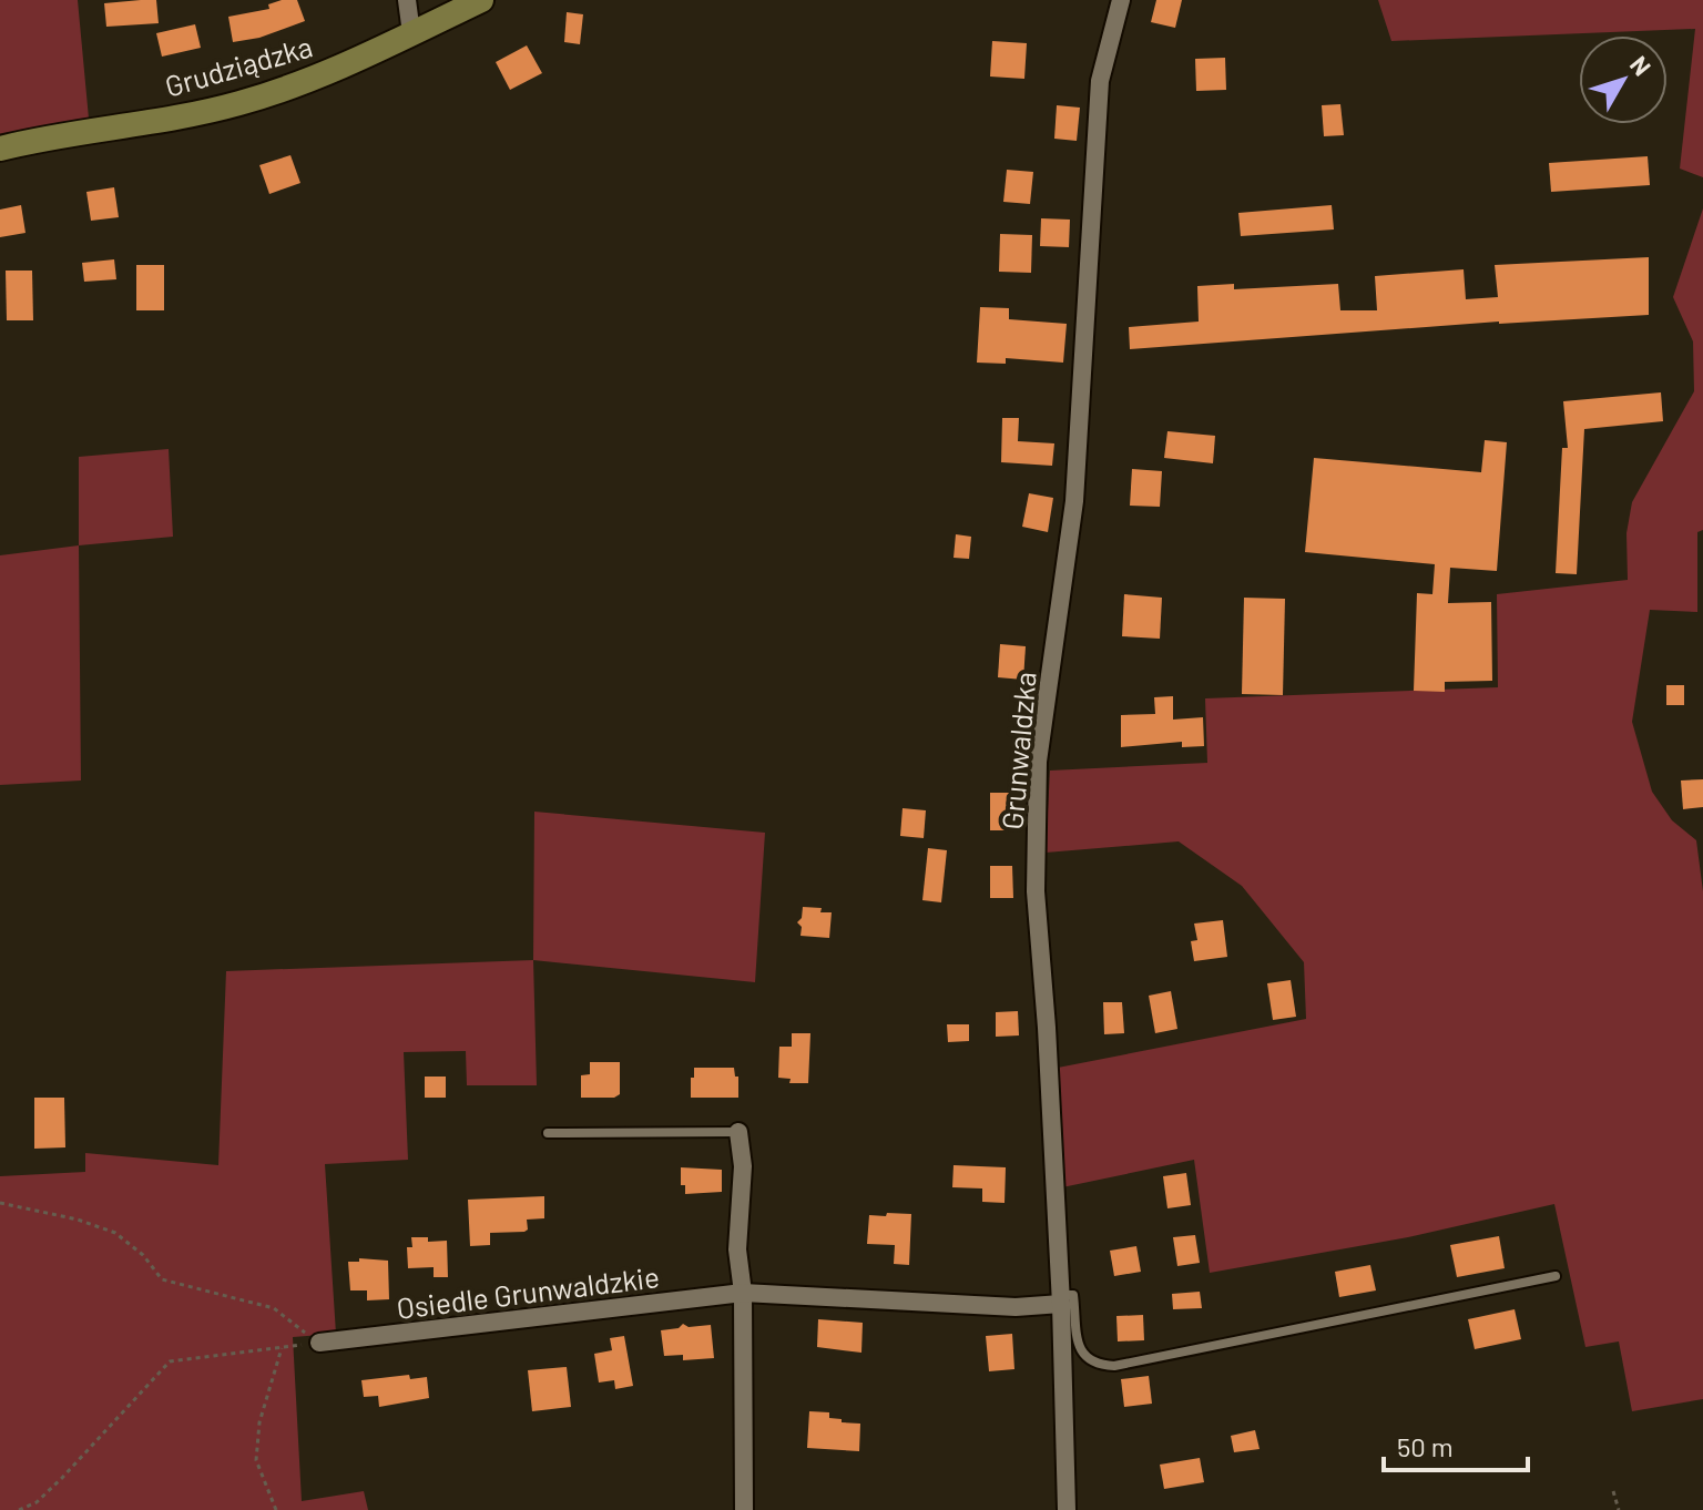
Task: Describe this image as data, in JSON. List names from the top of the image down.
{
  "streets": {
    "street": ["Grudziądzka", "Grunwaldzka", "Osiedle Grunwaldzkie"]
  },
  "crossings": [
    ["Grunwaldzka", "Osiedle Grunwaldzkie"]
  ],
  "scale_bar": "50 m",
  "north": "top right"
}
